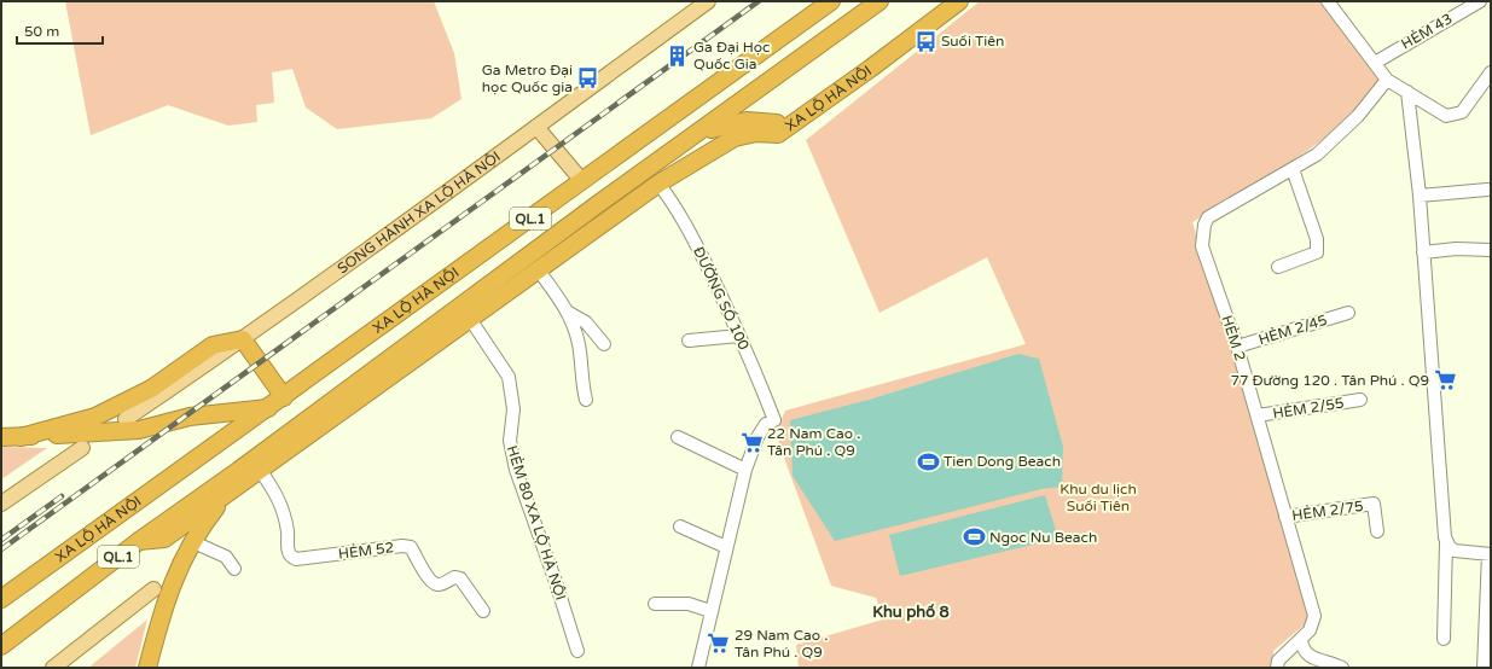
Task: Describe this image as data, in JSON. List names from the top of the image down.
{
  "streets": {
    "highway": ["XA LỘ HÀ NỘI", "QL.1"],
    "main road": ["SONG HÀNH XA LỘ HÀ NỘI"],
    "street": [
      "HẺM 43",
      "ĐƯỜNG SỐ 100",
      "HẺM 2/45",
      "HẺM 2",
      "HẺM 2/55",
      "HẺM 2/75",
      "HẺM 80 XA LỘ HÀ NỘI",
      "HẺM 52"
    ]
  },
  "crossings": [
    ["XA LỘ HÀ NỘI", "QL.1"],
    ["XA LỘ HÀ NỘI", "ĐƯỜNG SỐ 100"],
    ["XA LỘ HÀ NỘI", "HẺM 80 XA LỘ HÀ NỘI"],
    ["XA LỘ HÀ NỘI", "HẺM 52"],
    ["HẺM 2/45", "HẺM 2"],
    ["HẺM 2", "HẺM 2/55"],
    ["HẺM 2", "HẺM 2/75"]
  ],
  "districts": ["Khu phố 8"],
  "parks": ["Khu du lịch Suối Tiên"],
  "places": {
    "bus stop": ["Suối Tiên", "Ga Metro Đại học Quốc gia"],
    "building": ["Ga Đại Học Quốc Gia"],
    "supermarket": ["77 Đường 120 . Tân Phú . Q9", "22 Nam Cao . Tân Phú . Q9", "29 Nam Cao . Tân Phú . Q9"],
    "sports": ["Tien Dong Beach", "Ngoc Nu Beach"]
  },
  "scale_bar": "50 m"
}
